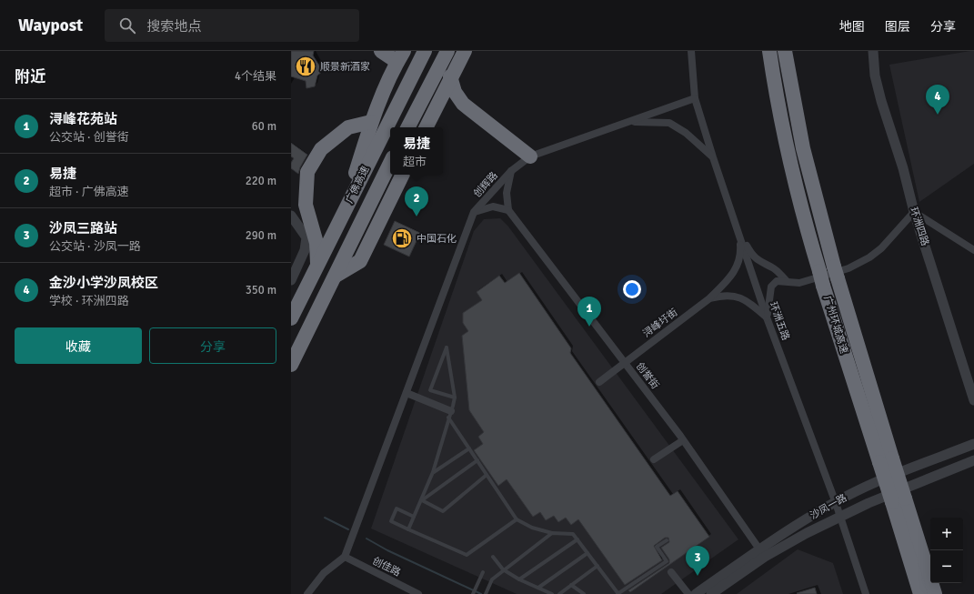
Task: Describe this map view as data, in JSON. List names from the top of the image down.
{
  "streets": {
    "highway": ["广佛高速", "广州环城高速"],
    "street": [
      "创辉路",
      "环洲四路",
      "环洲五路",
      "浔峰圩街",
      "创誉街",
      "沙凤一路",
      "创佳路"
    ]
  },
  "crossings": [
    ["创辉路", "环洲五路"],
    ["环洲五路", "浔峰圩街"],
    ["环洲五路", "沙凤一路"],
    ["浔峰圩街", "创誉街"],
    ["创誉街", "沙凤一路"]
  ],
  "places": {
    "restaurant": ["顺景新酒家"],
    "fuel station": ["中国石化"]
  },
  "page": {
    "header": "Waypost",
    "search": "搜索地点",
    "nav": ["地图", "图层", "分享"],
    "heading": ["附近", "4个结果"],
    "pins": [
      "4",
      "2",
      "1",
      "3"
    ],
    "list": [
      {
        "mark": "1",
        "name": "浔峰花苑站",
        "note": "公交站 · 创誉街",
        "value": "60 m"
      },
      {
        "mark": "2",
        "name": "易捷",
        "note": "超市 · 广佛高速",
        "value": "220 m"
      },
      {
        "mark": "3",
        "name": "沙凤三路站",
        "note": "公交站 · 沙凤一路",
        "value": "290 m"
      },
      {
        "mark": "4",
        "name": "金沙小学沙凤校区",
        "note": "学校 · 环洲四路",
        "value": "350 m"
      }
    ],
    "popup": ["易捷", "超市"],
    "buttons": ["收藏", "分享"],
    "map_buttons": ["+", "−"]
  }
}
